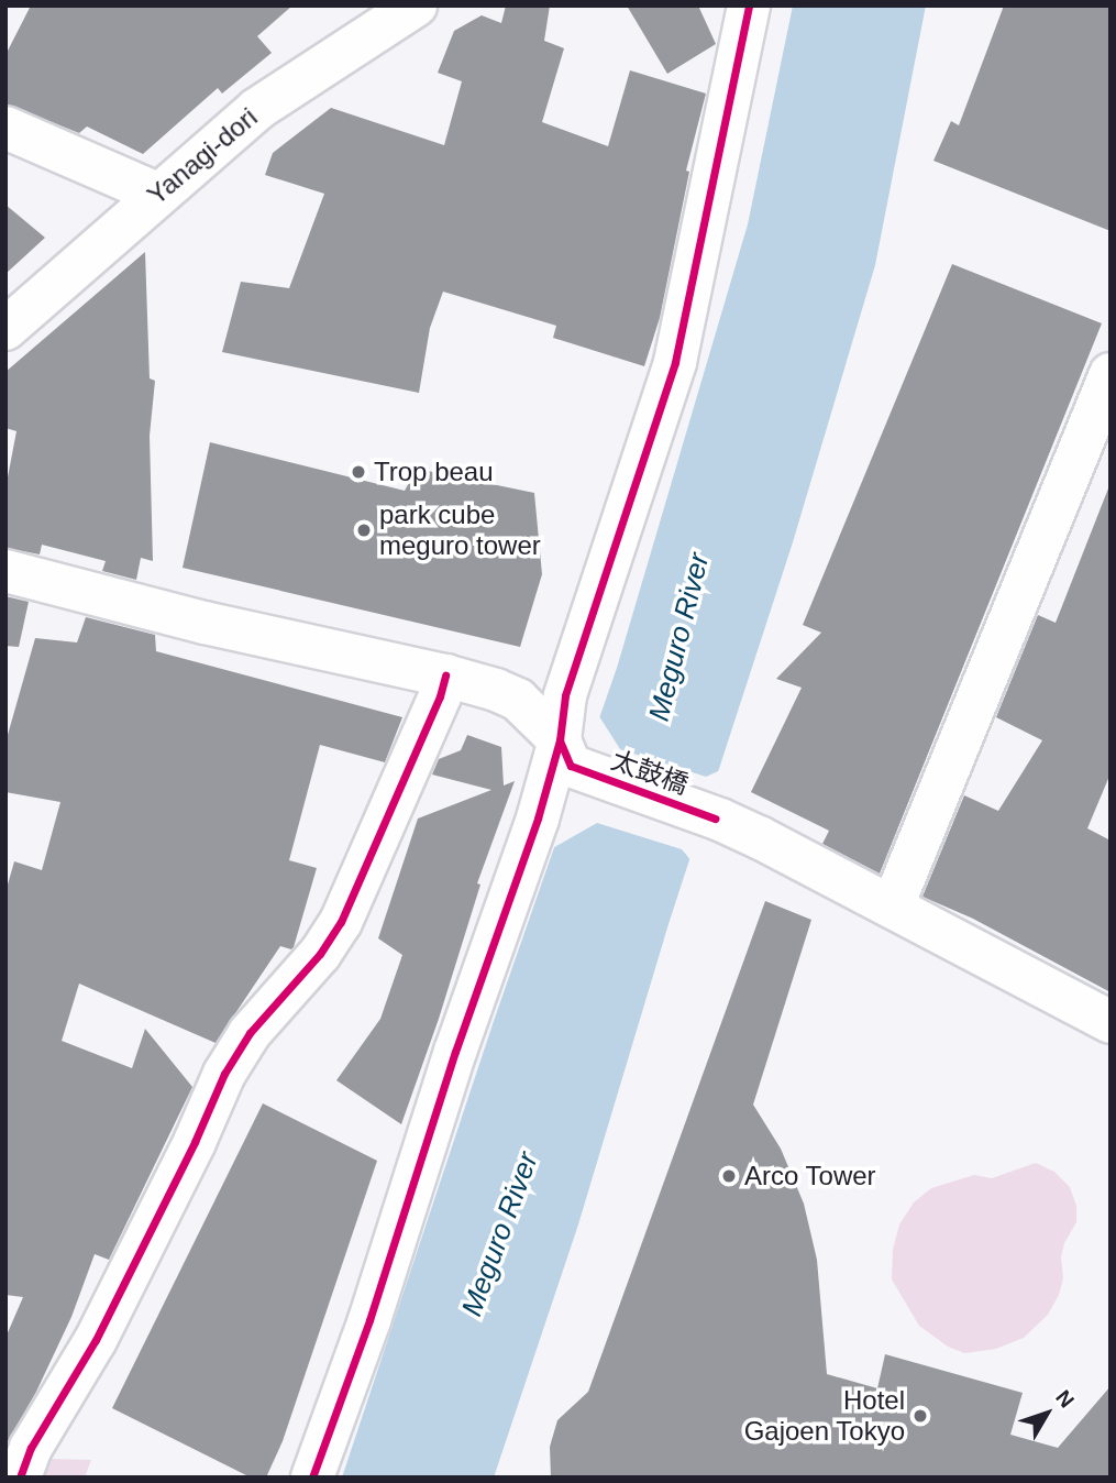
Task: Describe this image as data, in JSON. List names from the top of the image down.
{
  "streets": {
    "street": ["Yanagi-dori", "太鼓橋"]
  },
  "water": ["Meguro River"],
  "places": [
    "Trop beau",
    "park cube meguro tower",
    "Arco Tower",
    "Hotel Gajoen Tokyo"
  ],
  "north": "top right"
}
